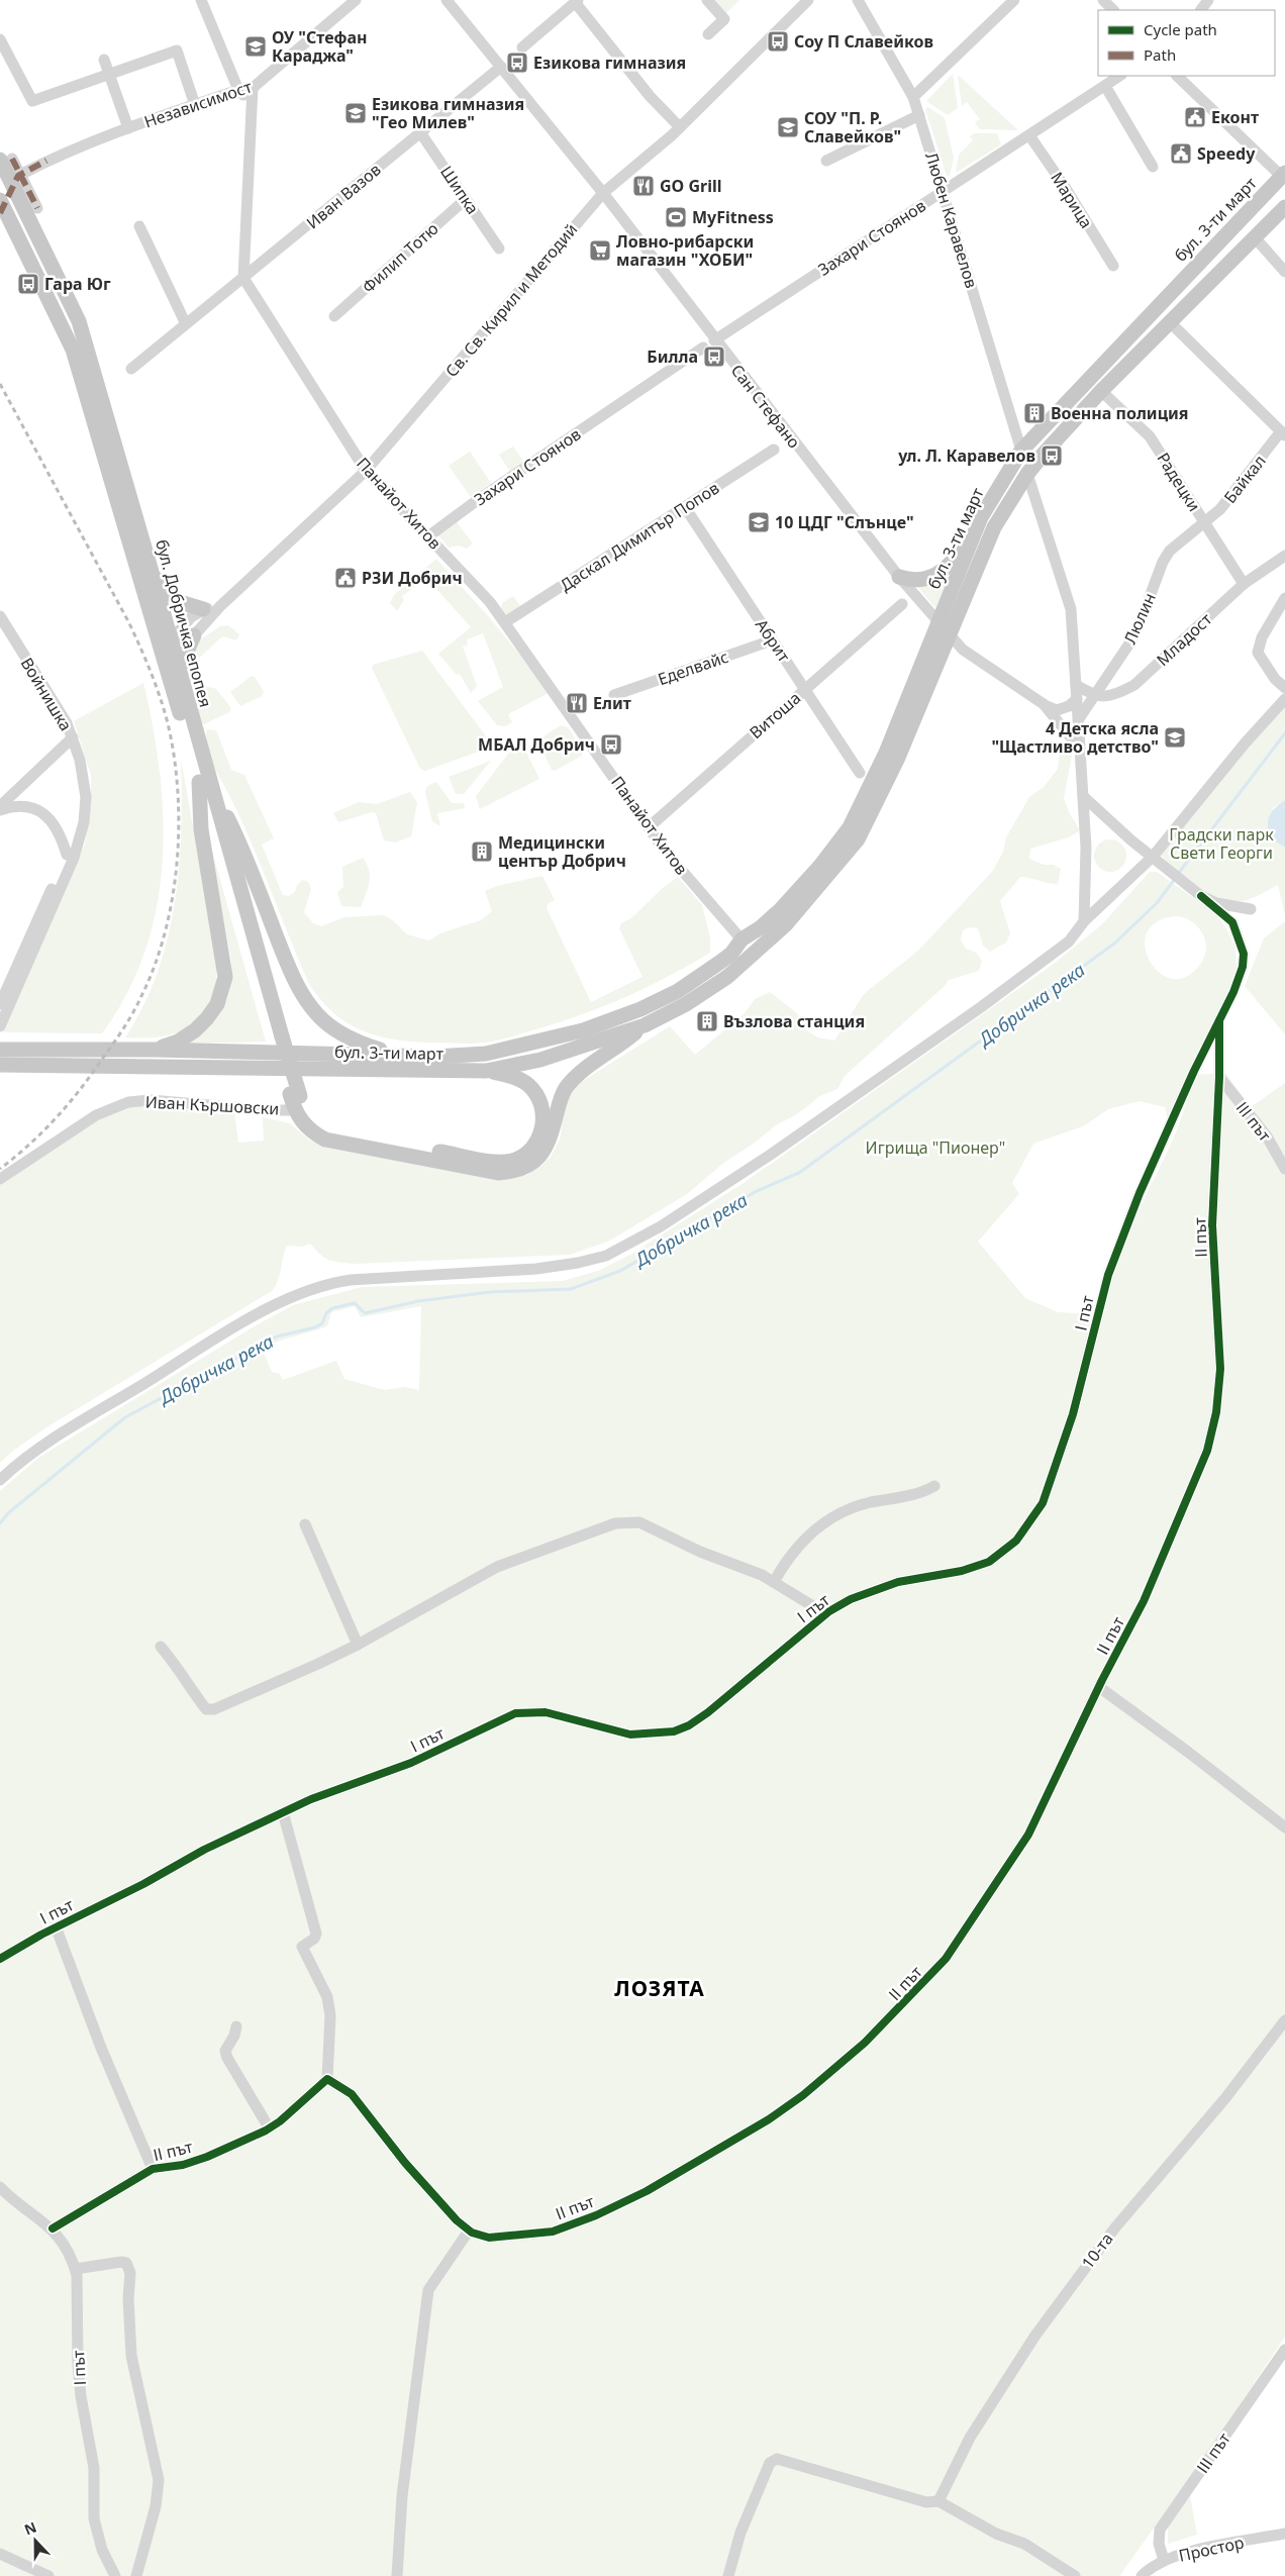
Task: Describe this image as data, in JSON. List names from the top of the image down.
{
  "streets": {
    "main road": ["бул. 3-ти март", "бул. Добричка епопея"],
    "street": [
      "Независимост",
      "Шипка",
      "Иван Вазов",
      "Марица",
      "Любен Каравелов",
      "Захари Стоянов",
      "Филип Тотю",
      "Св. Св. Кирил и Методий",
      "Сан Стефано",
      "Байкал",
      "Радецки",
      "Панайот Хитов",
      "Даскал Димитър Попов",
      "Люлин",
      "Младост",
      "Абрит",
      "Еделвайс",
      "Войнишка",
      "Витоша",
      "Иван Кършовски",
      "ІІІ път",
      "ІІ път",
      "І път",
      "10-та",
      "Простор"
    ]
  },
  "crossings": [
    ["Шипка", "Иван Вазов"],
    ["Шипка", "Филип Тотю"],
    ["Иван Вазов", "Сан Стефано"],
    ["Иван Вазов", "Панайот Хитов"],
    ["Марица", "Захари Стоянов"],
    ["бул. 3-ти март", "Любен Каравелов"],
    ["бул. 3-ти март", "Сан Стефано"],
    ["бул. 3-ти март", "Радецки"],
    ["бул. 3-ти март", "Панайот Хитов"],
    ["Любен Каравелов", "Захари Стоянов"],
    ["Захари Стоянов", "Сан Стефано"],
    ["Захари Стоянов", "Панайот Хитов"],
    ["Св. Св. Кирил и Методий", "Сан Стефано"],
    ["Св. Св. Кирил и Методий", "Панайот Хитов"],
    ["Байкал", "Радецки"],
    ["Байкал", "Люлин"],
    ["Радецки", "Люлин"],
    ["Радецки", "Младост"],
    ["Панайот Хитов", "Даскал Димитър Попов"],
    ["Панайот Хитов", "Витоша"],
    ["Даскал Димитър Попов", "Абрит"],
    ["Люлин", "Младост"],
    ["бул. Добричка епопея", "Иван Кършовски"],
    ["Абрит", "Еделвайс"],
    ["Абрит", "Витоша"],
    ["ІІІ път", "ІІ път"],
    ["ІІІ път", "Простор"],
    ["ІІ път", "І път"]
  ],
  "districts": ["ЛОЗЯТА"],
  "water": ["Добричка река"],
  "parks": ["Градски парк Свети Георги", "Игрища \"Пионер\""],
  "places": {
    "bus stop": [
      "Соу П Славейков",
      "Езикова гимназия",
      "Гара Юг",
      "Билла",
      "ул. Л. Каравелов",
      "МБАЛ Добрич"
    ],
    "school or university": [
      "ОУ \"Стефан Караджа\"",
      "Езикова гимназия \"Гео Милев\"",
      "СОУ \"П. Р. Славейков\"",
      "10 ЦДГ \"Слънце\"",
      "4 Детска ясла \"Щастливо детство\""
    ],
    "public building": ["Еконт", "Speedy", "РЗИ Добрич"],
    "restaurant": ["GO Grill", "Елит"],
    "sports": ["MyFitness"],
    "supermarket": ["Ловно-рибарски магазин \"ХОБИ\""],
    "building": ["Военна полиция", "Медицински център Добрич", "Възлова станция"]
  },
  "legend": ["Cycle path", "Path"],
  "north": "top"
}
